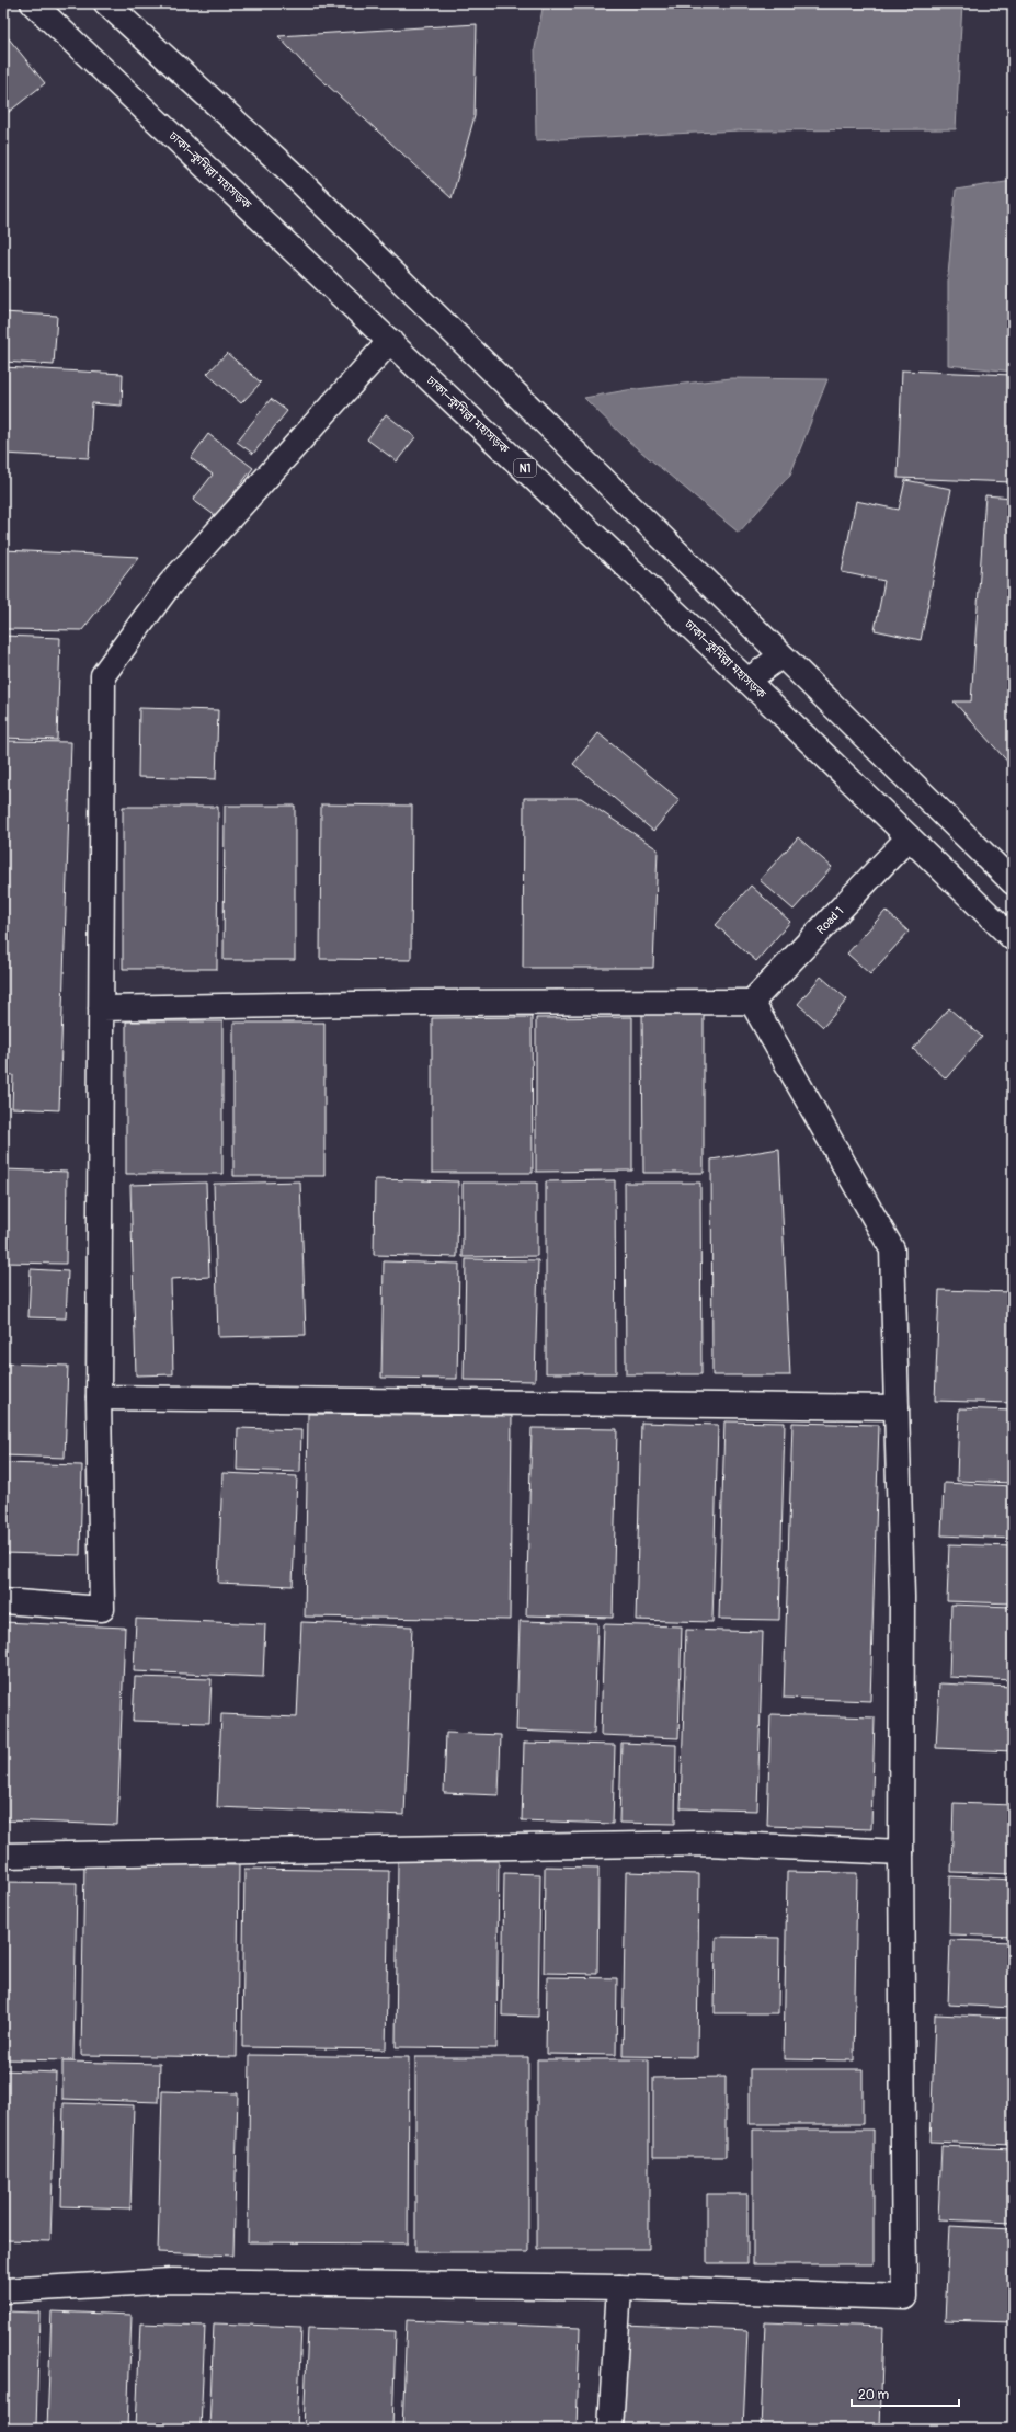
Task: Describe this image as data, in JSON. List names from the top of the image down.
{
  "streets": {
    "main road": ["ঢাকা–কুমিল্লা মহাসড়ক", "N1", "Road 1"]
  },
  "crossings": [
    ["ঢাকা–কুমিল্লা মহাসড়ক", "Road 1"]
  ],
  "scale_bar": "20 m"
}
